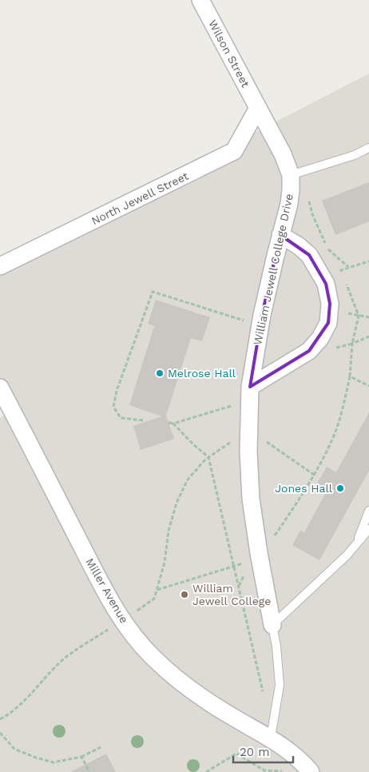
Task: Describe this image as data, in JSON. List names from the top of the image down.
{
  "streets": {
    "street": [
      "Wilson Street",
      "North Jewell Street",
      "William Jewell College Drive",
      "Miller Avenue"
    ]
  },
  "crossings": [
    ["Wilson Street", "North Jewell Street"],
    ["Wilson Street", "William Jewell College Drive"],
    ["North Jewell Street", "William Jewell College Drive"],
    ["William Jewell College Drive", "Miller Avenue"]
  ],
  "places": ["Melrose Hall", "Jones Hall", "William Jewell College"],
  "scale_bar": "20 m"
}
